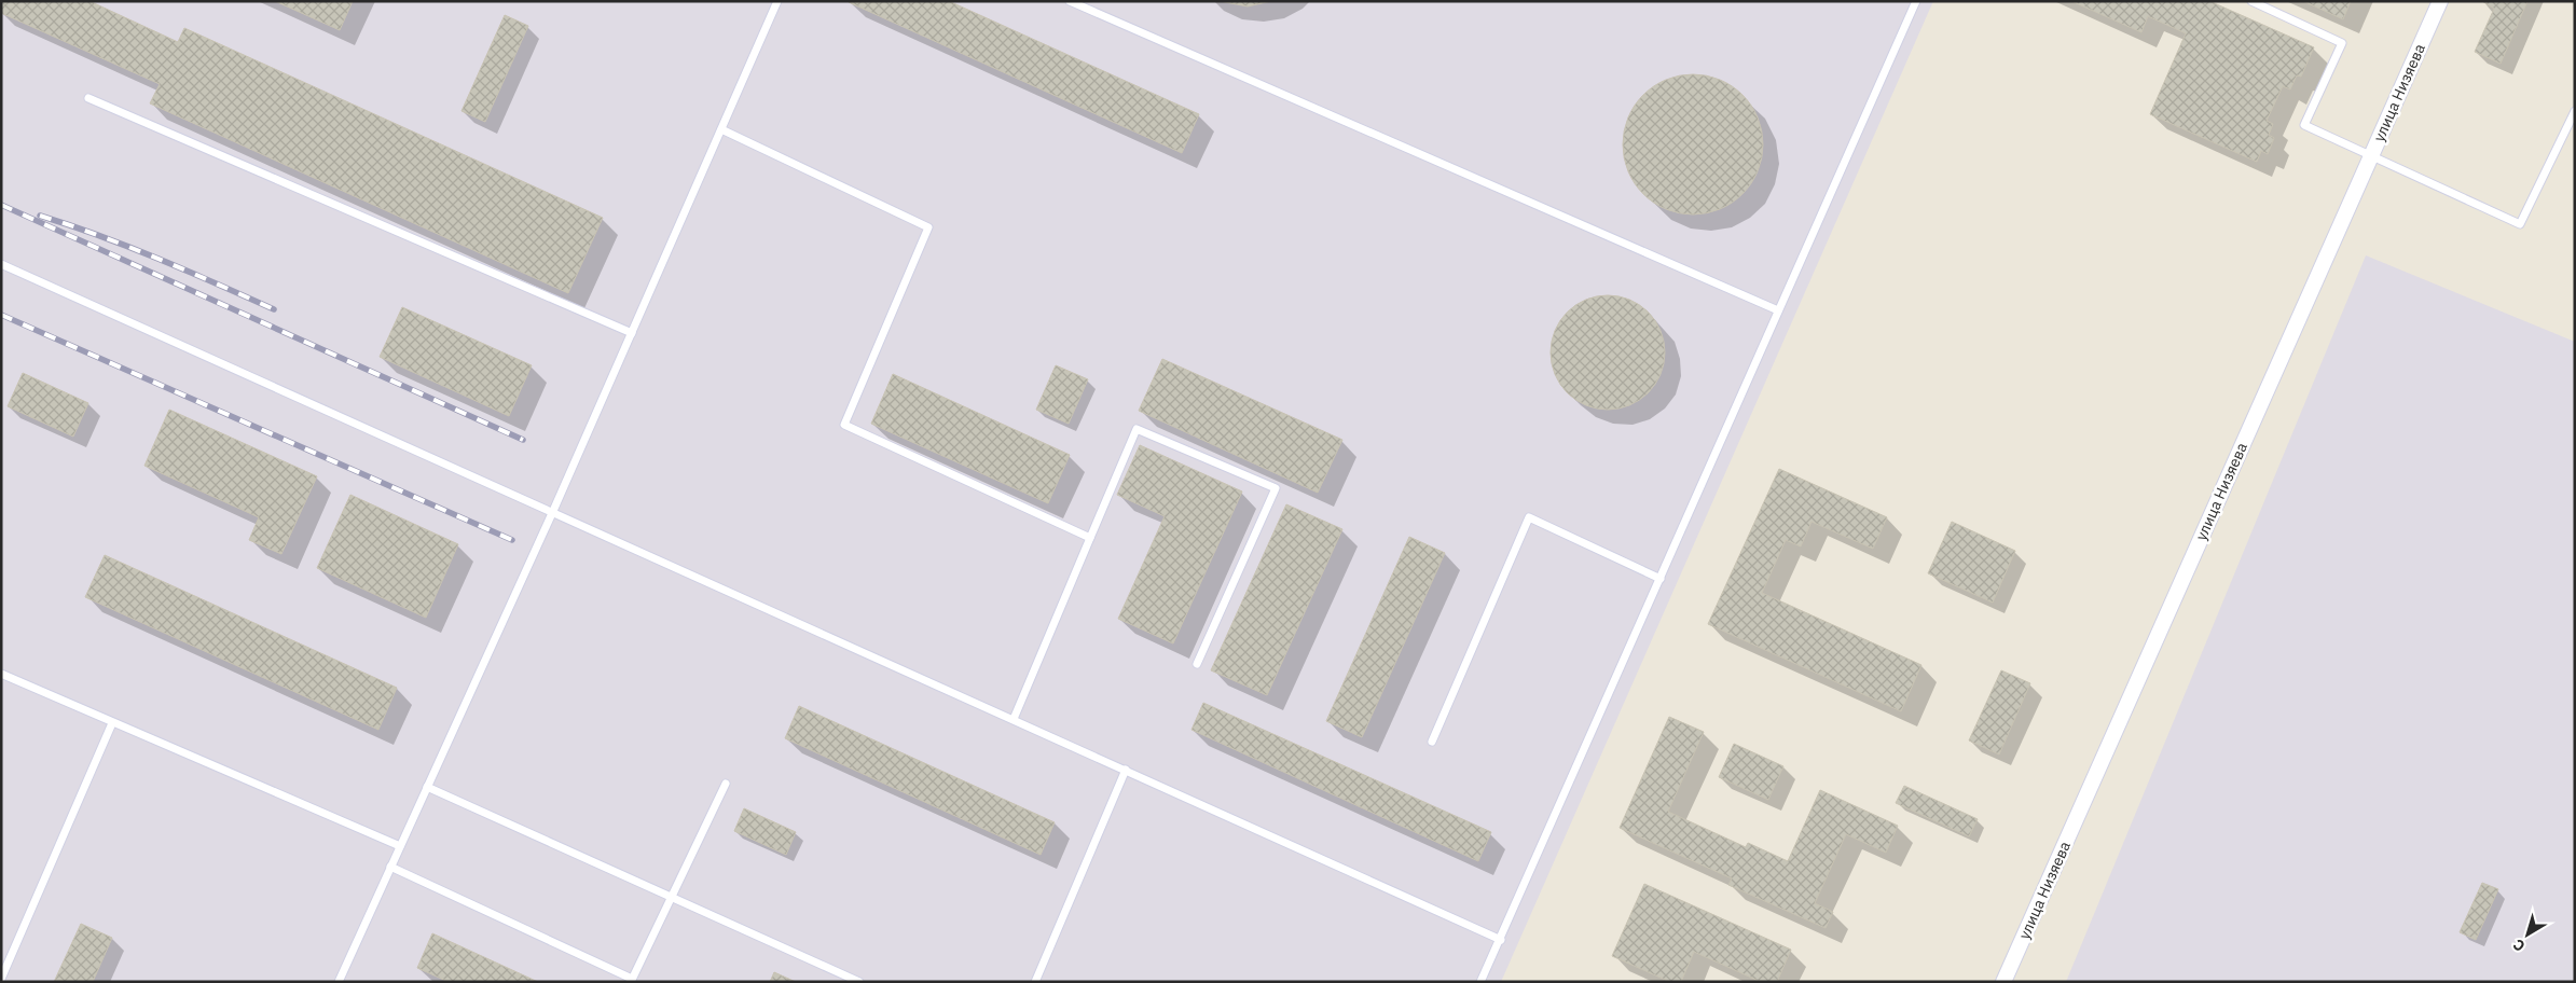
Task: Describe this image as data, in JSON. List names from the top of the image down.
{
  "streets": {
    "street": ["улица Низяева"]
  },
  "north": "bottom left"
}
